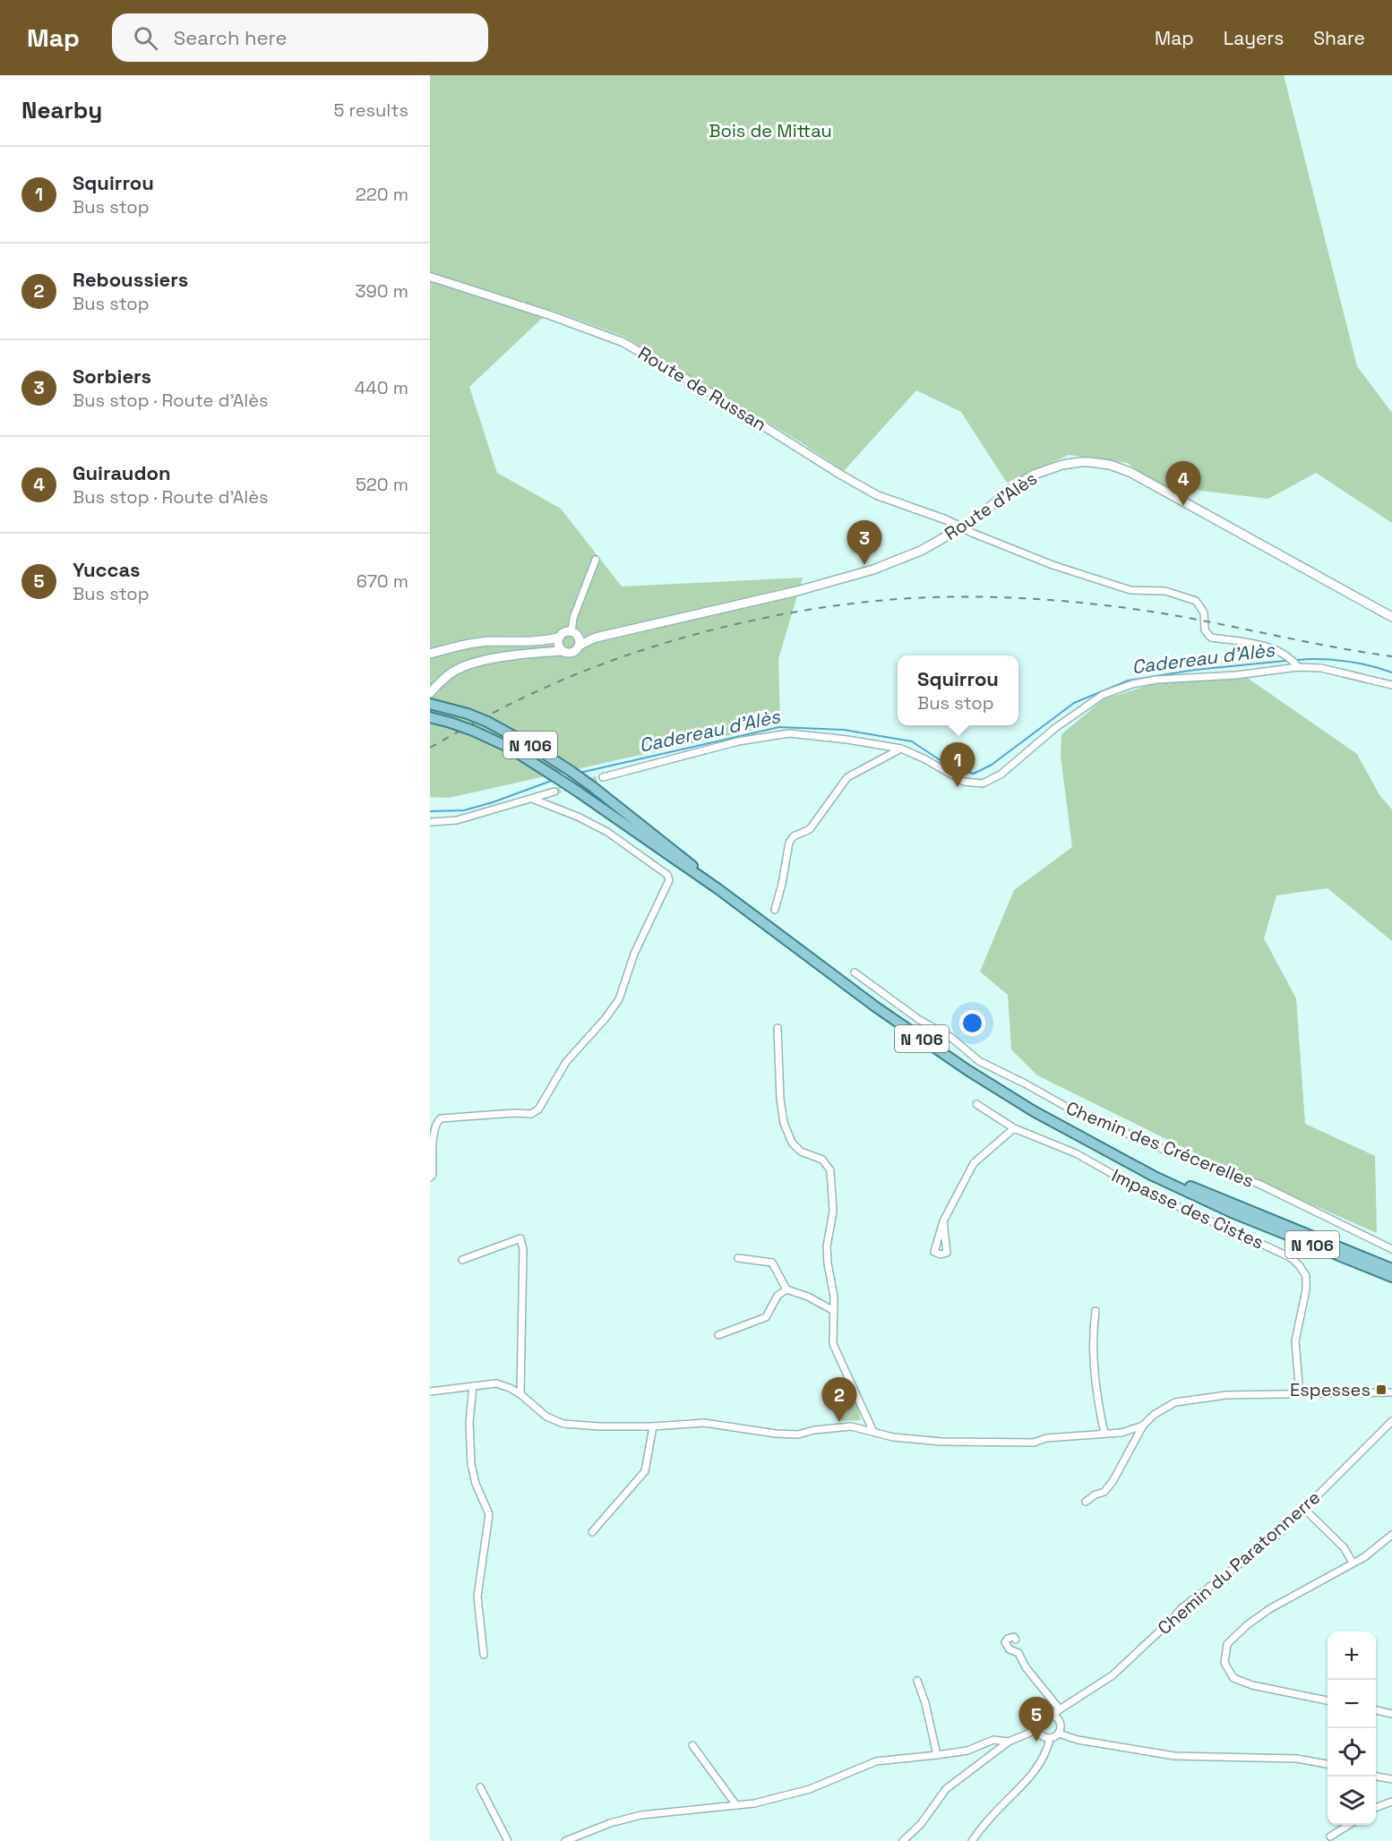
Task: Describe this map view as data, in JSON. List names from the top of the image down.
{
  "streets": {
    "main road": ["Route d'Alès", "N 106"],
    "street": [
      "Route de Russan",
      "Chemin des Crécerelles",
      "Impasse des Cistes",
      "Chemin du Paratonnerre"
    ]
  },
  "crossings": [
    ["Route de Russan", "Route d'Alès"]
  ],
  "water": ["Cadereau d'Alès"],
  "parks": ["Bois de Mittau"],
  "places": {
    "transit": ["Espesses"]
  },
  "page": {
    "header": "Map",
    "search": "Search here",
    "nav": ["Map", "Layers", "Share"],
    "heading": ["Nearby", "5 results"],
    "list": [
      {
        "mark": "1",
        "name": "Squirrou",
        "note": "Bus stop",
        "value": "220 m"
      },
      {
        "mark": "2",
        "name": "Reboussiers",
        "note": "Bus stop",
        "value": "390 m"
      },
      {
        "mark": "3",
        "name": "Sorbiers",
        "note": "Bus stop · Route d'Alès",
        "value": "440 m"
      },
      {
        "mark": "4",
        "name": "Guiraudon",
        "note": "Bus stop · Route d'Alès",
        "value": "520 m"
      },
      {
        "mark": "5",
        "name": "Yuccas",
        "note": "Bus stop",
        "value": "670 m"
      }
    ],
    "pins": [
      "4",
      "3",
      "1",
      "2",
      "5"
    ],
    "popup": ["Squirrou", "Bus stop"],
    "map_buttons": ["+", "−"]
  }
}
